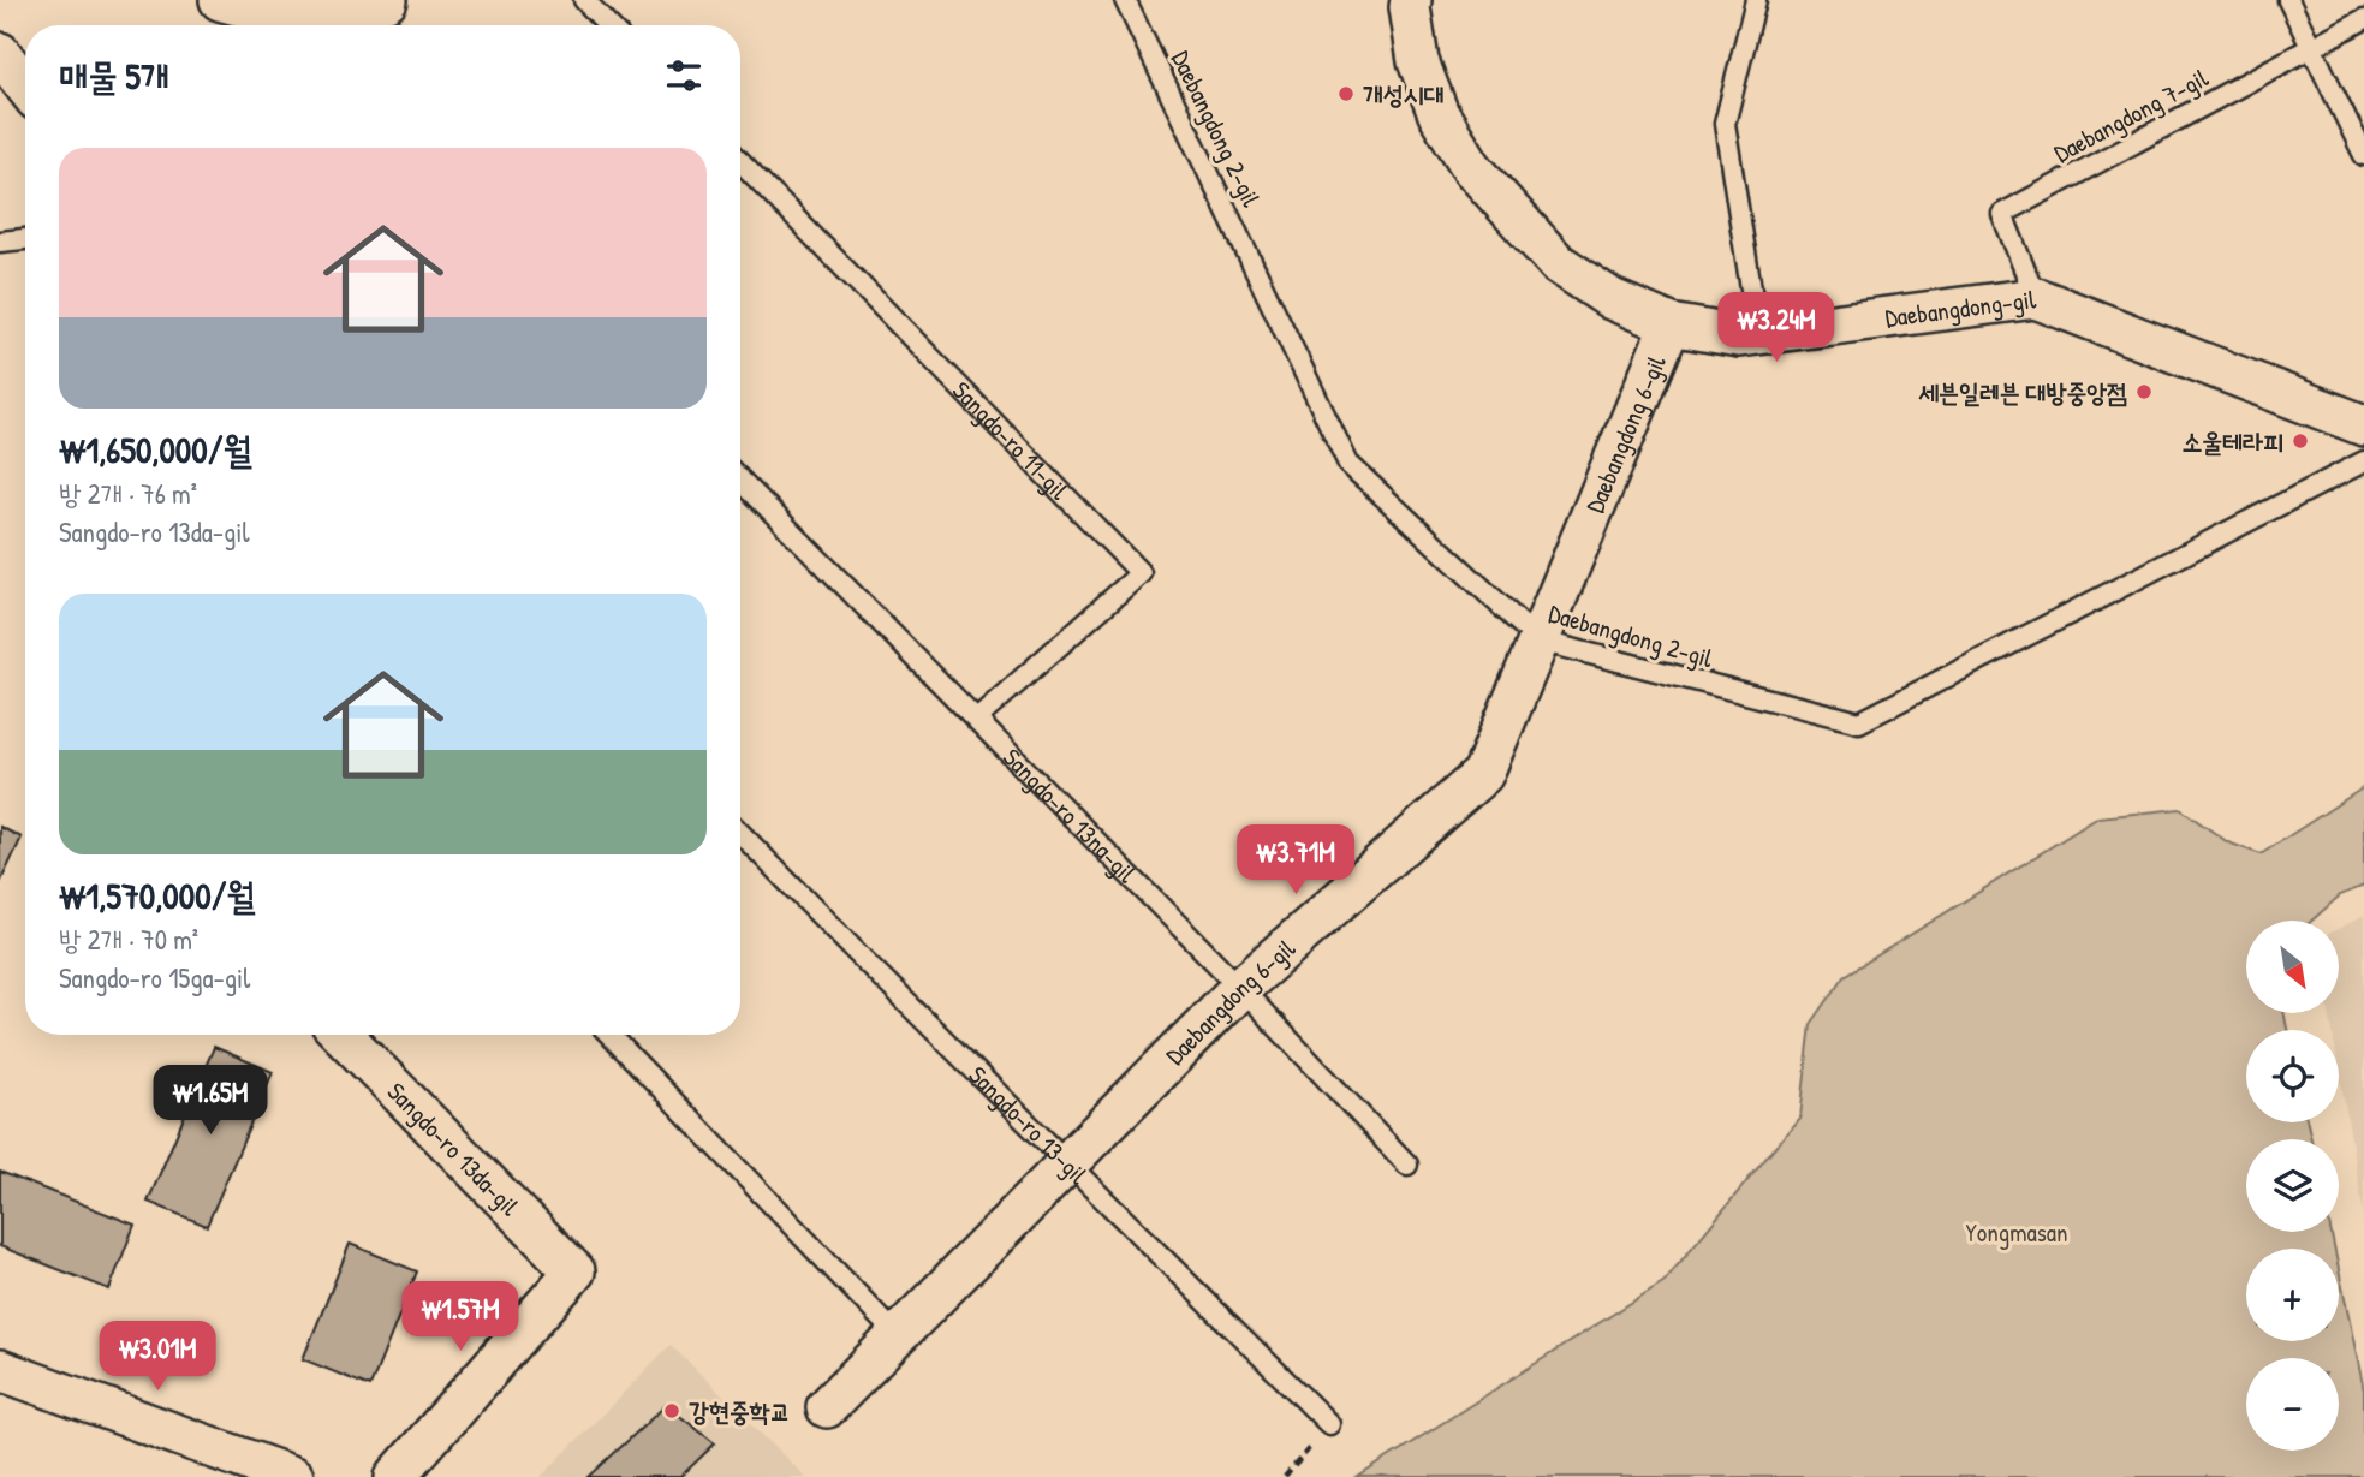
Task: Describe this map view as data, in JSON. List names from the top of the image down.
{
  "streets": {
    "street": ["Daebangdong-gil", "Daebangdong 6-gil", "Sangdo-ro 13da-gil"],
    "lane": [
      "Daebangdong 7-gil",
      "Daebangdong 2-gil",
      "Sangdo-ro 11-gil",
      "Sangdo-ro 13na-gil",
      "Sangdo-ro 13-gil"
    ]
  },
  "crossings": [
    ["Daebangdong 7-gil", "Daebangdong-gil"],
    ["Daebangdong 2-gil", "Daebangdong 6-gil"],
    ["Daebangdong-gil", "Daebangdong 6-gil"],
    ["Daebangdong 6-gil", "Sangdo-ro 13na-gil"],
    ["Daebangdong 6-gil", "Sangdo-ro 13-gil"],
    ["Sangdo-ro 11-gil", "Sangdo-ro 13na-gil"]
  ],
  "parks": ["Yongmasan"],
  "places": [
    "개성시대",
    "세븐일레븐 대방중앙점",
    "소울테라피",
    "강현중학교"
  ],
  "north": "bottom right",
  "page": {
    "heading": "매물 5개",
    "list": [
      {
        "name": "₩1,650,000/월",
        "note": "방 2개 · 76 m² · Sangdo-ro 13da-gil"
      },
      {
        "name": "₩1,570,000/월",
        "note": "방 2개 · 70 m² · Sangdo-ro 15ga-gil"
      }
    ],
    "price": [
      "₩3.24M",
      "₩3.71M",
      "₩1.65M",
      "₩1.57M",
      "₩3.01M"
    ],
    "map_buttons": ["+", "−"]
  }
}
